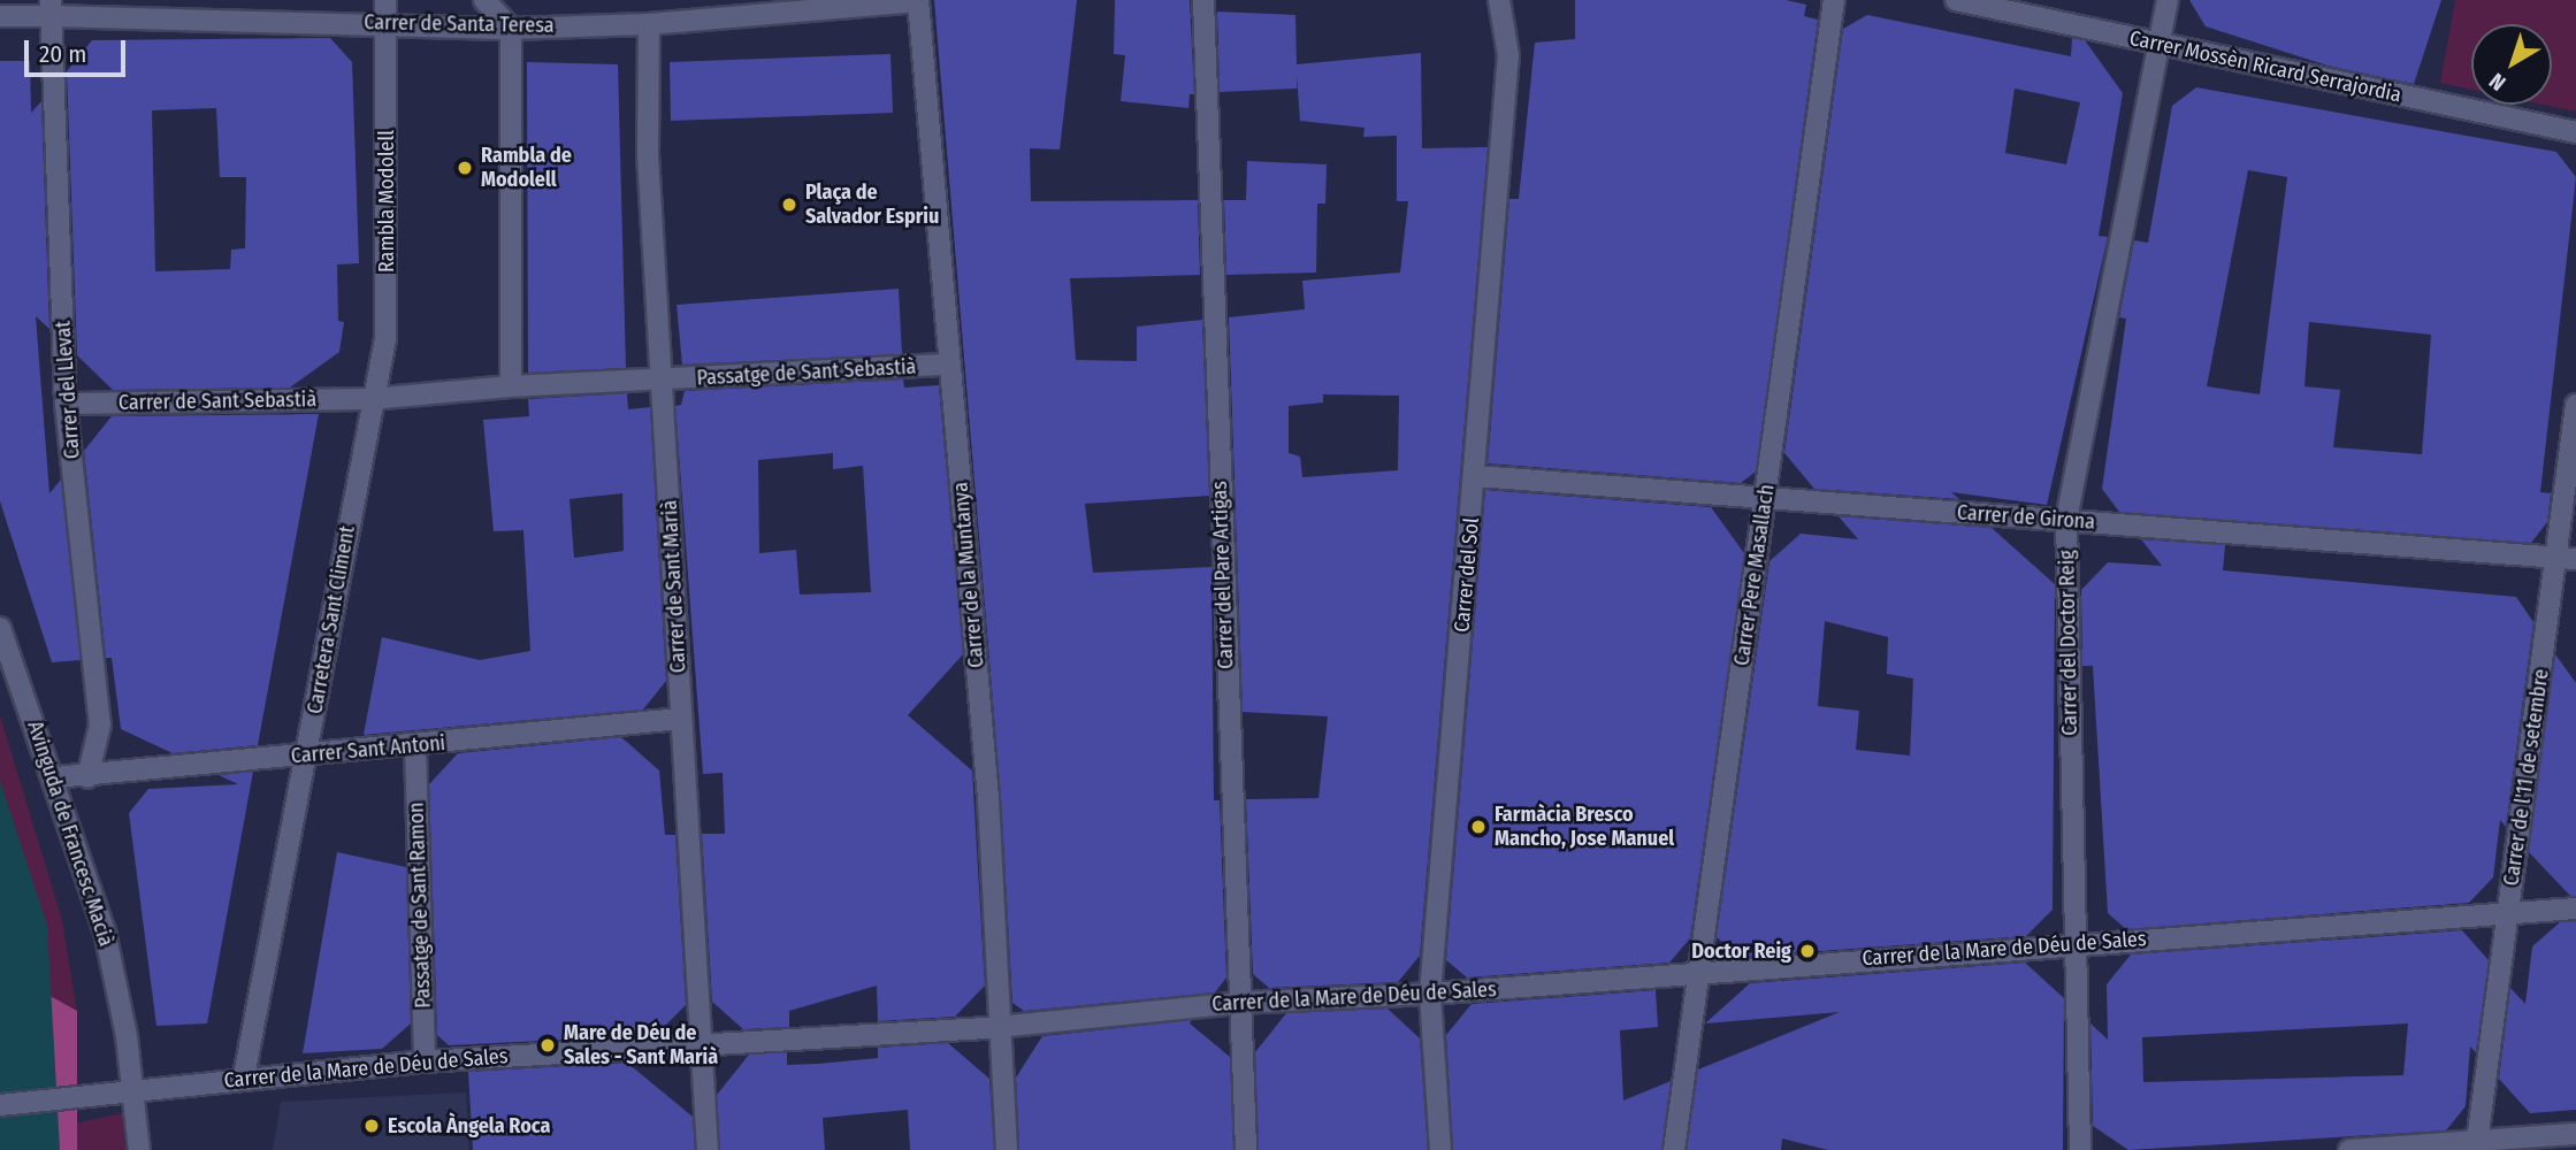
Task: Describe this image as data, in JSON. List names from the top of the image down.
{
  "streets": {
    "street": [
      "Carrer de Santa Teresa",
      "Carrer Mossèn Ricard Serrajordia",
      "Rambla Modolell",
      "Passatge de Sant Sebastià",
      "Carrer del Llevat",
      "Carrer de Sant Sebastià",
      "Carrer de Girona",
      "Carrer de la Muntanya",
      "Carrer del Pare Artigas",
      "Carrer del Sol",
      "Carrer Pere Masallach",
      "Carrer de Sant Marià",
      "Carretera Sant Climent",
      "Carrer del Doctor Reig",
      "Carrer Sant Antoni",
      "Carrer de l'11 de setembre",
      "Avinguda de Francesc Macià",
      "Passatge de Sant Ramon",
      "Carrer de la Mare de Déu de Sales"
    ]
  },
  "crossings": [
    ["Carrer de Santa Teresa", "Rambla Modolell"],
    ["Carrer de Santa Teresa", "Carrer del Llevat"],
    ["Carrer de Santa Teresa", "Carrer de la Muntanya"],
    ["Carrer de Santa Teresa", "Carrer de Sant Marià"],
    ["Carrer Mossèn Ricard Serrajordia", "Carrer del Doctor Reig"],
    ["Rambla Modolell", "Carrer de Sant Sebastià"],
    ["Rambla Modolell", "Carretera Sant Climent"],
    ["Passatge de Sant Sebastià", "Carrer de la Muntanya"],
    ["Passatge de Sant Sebastià", "Carrer de Sant Marià"],
    ["Carrer del Llevat", "Carrer de Sant Sebastià"],
    ["Carrer del Llevat", "Carrer Sant Antoni"],
    ["Carrer de Sant Sebastià", "Carretera Sant Climent"],
    ["Carrer de Girona", "Carrer del Sol"],
    ["Carrer de Girona", "Carrer Pere Masallach"],
    ["Carrer de Girona", "Carrer del Doctor Reig"],
    ["Carrer de Girona", "Carrer de l'11 de setembre"],
    ["Carrer de la Muntanya", "Carrer de la Mare de Déu de Sales"],
    ["Carrer del Pare Artigas", "Carrer de la Mare de Déu de Sales"],
    ["Carrer del Sol", "Carrer de la Mare de Déu de Sales"],
    ["Carrer Pere Masallach", "Carrer de la Mare de Déu de Sales"],
    ["Carrer de Sant Marià", "Carrer Sant Antoni"],
    ["Carrer de Sant Marià", "Carrer de la Mare de Déu de Sales"],
    ["Carretera Sant Climent", "Carrer Sant Antoni"],
    ["Carretera Sant Climent", "Carrer de la Mare de Déu de Sales"],
    ["Carrer del Doctor Reig", "Carrer de la Mare de Déu de Sales"],
    ["Carrer Sant Antoni", "Avinguda de Francesc Macià"],
    ["Carrer Sant Antoni", "Passatge de Sant Ramon"],
    ["Carrer de l'11 de setembre", "Carrer de la Mare de Déu de Sales"],
    ["Avinguda de Francesc Macià", "Carrer de la Mare de Déu de Sales"],
    ["Passatge de Sant Ramon", "Carrer de la Mare de Déu de Sales"]
  ],
  "places": [
    "Rambla de Modolell",
    "Plaça de Salvador Espriu",
    "Farmàcia Bresco Mancho, Jose Manuel",
    "Doctor Reig",
    "Mare de Déu de Sales - Sant Marià",
    "Escola Àngela Roca"
  ],
  "scale_bar": "20 m",
  "north": "bottom left"
}
